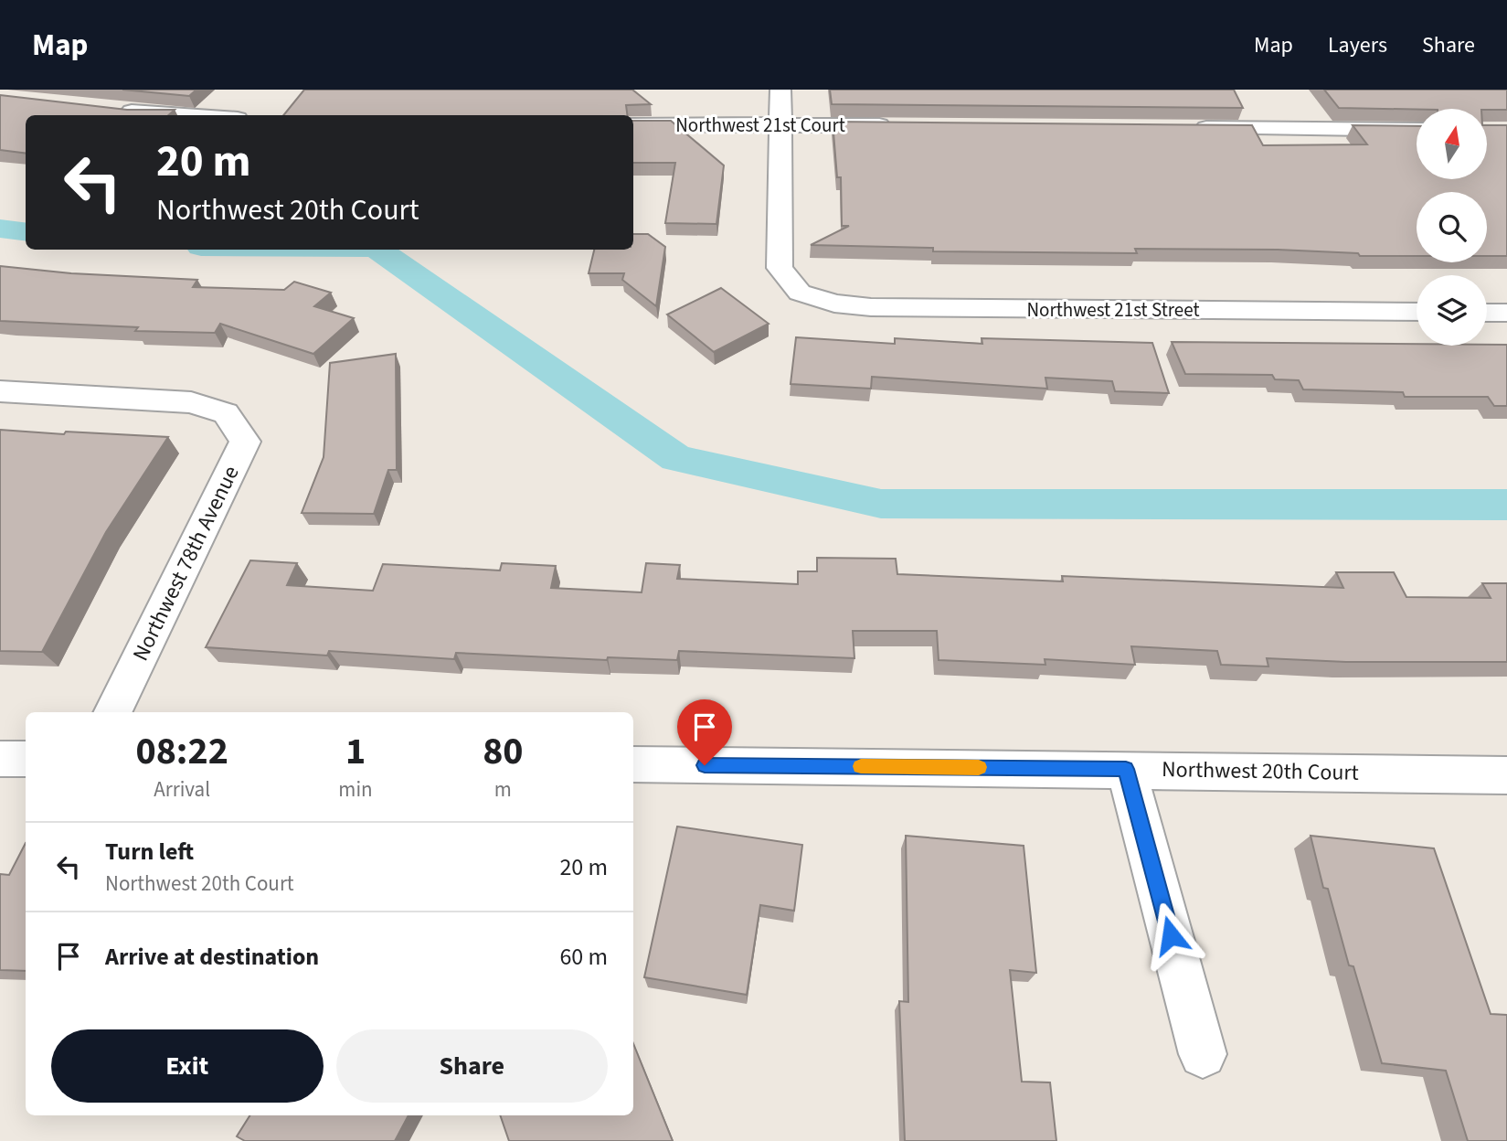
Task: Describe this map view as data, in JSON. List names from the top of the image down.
{
  "streets": {
    "street": [
      "Northwest 21st Court",
      "Northwest 21st Street",
      "Northwest 78th Avenue",
      "Northwest 20th Court"
    ]
  },
  "crossings": [
    ["Northwest 21st Court", "Northwest 21st Street"]
  ],
  "north": "top",
  "page": {
    "header": "Map",
    "nav": ["Map", "Layers", "Share"],
    "turn": ["20 m", "Northwest 20th Court"],
    "eta": [
      "08:22",
      "Arrival",
      "1",
      "min",
      "80",
      "m"
    ],
    "list": [
      {
        "name": "Turn left",
        "note": "Northwest 20th Court",
        "value": "20 m"
      },
      {
        "name": "Arrive at destination",
        "value": "60 m"
      }
    ],
    "buttons": ["Exit", "Share"]
  }
}
